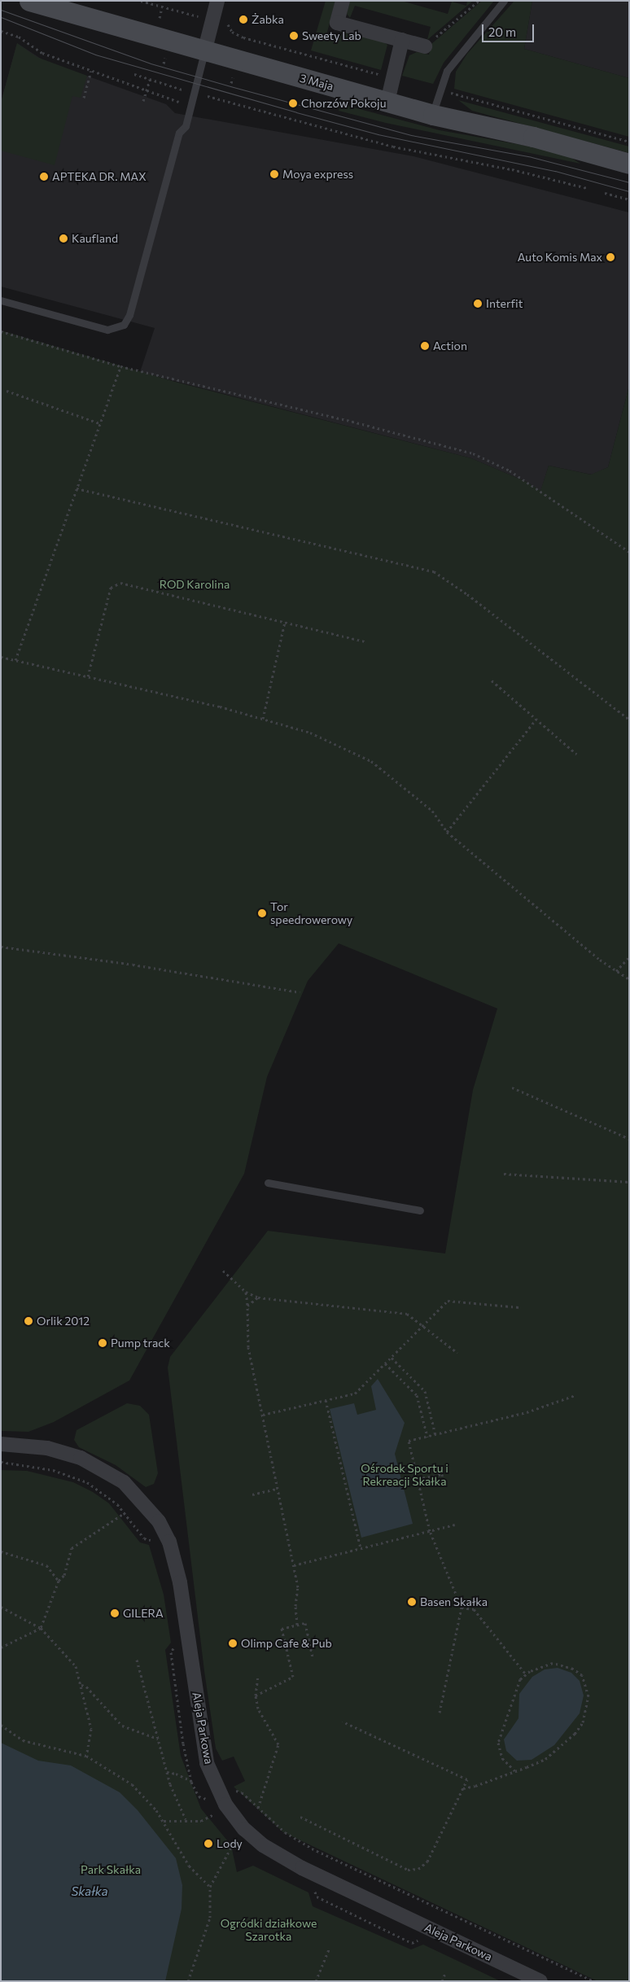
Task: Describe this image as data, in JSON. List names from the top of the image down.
{
  "streets": {
    "street": ["3 Maja", "Aleja Parkowa"]
  },
  "water": ["Skałka"],
  "parks": [
    "ROD Karolina",
    "Ośrodek Sportu i Rekreacji Skałka",
    "Park Skałka",
    "Ogródki działkowe Szarotka"
  ],
  "places": [
    "Żabka",
    "Sweety Lab",
    "Chorzów Pokoju",
    "Moya express",
    "APTEKA DR. MAX",
    "Kaufland",
    "Auto Komis Max",
    "Interfit",
    "Action",
    "Tor speedrowerowy",
    "Orlik 2012",
    "Pump track",
    "Basen Skałka",
    "GILERA",
    "Olimp Cafe & Pub",
    "Lody"
  ],
  "scale_bar": "20 m"
}
